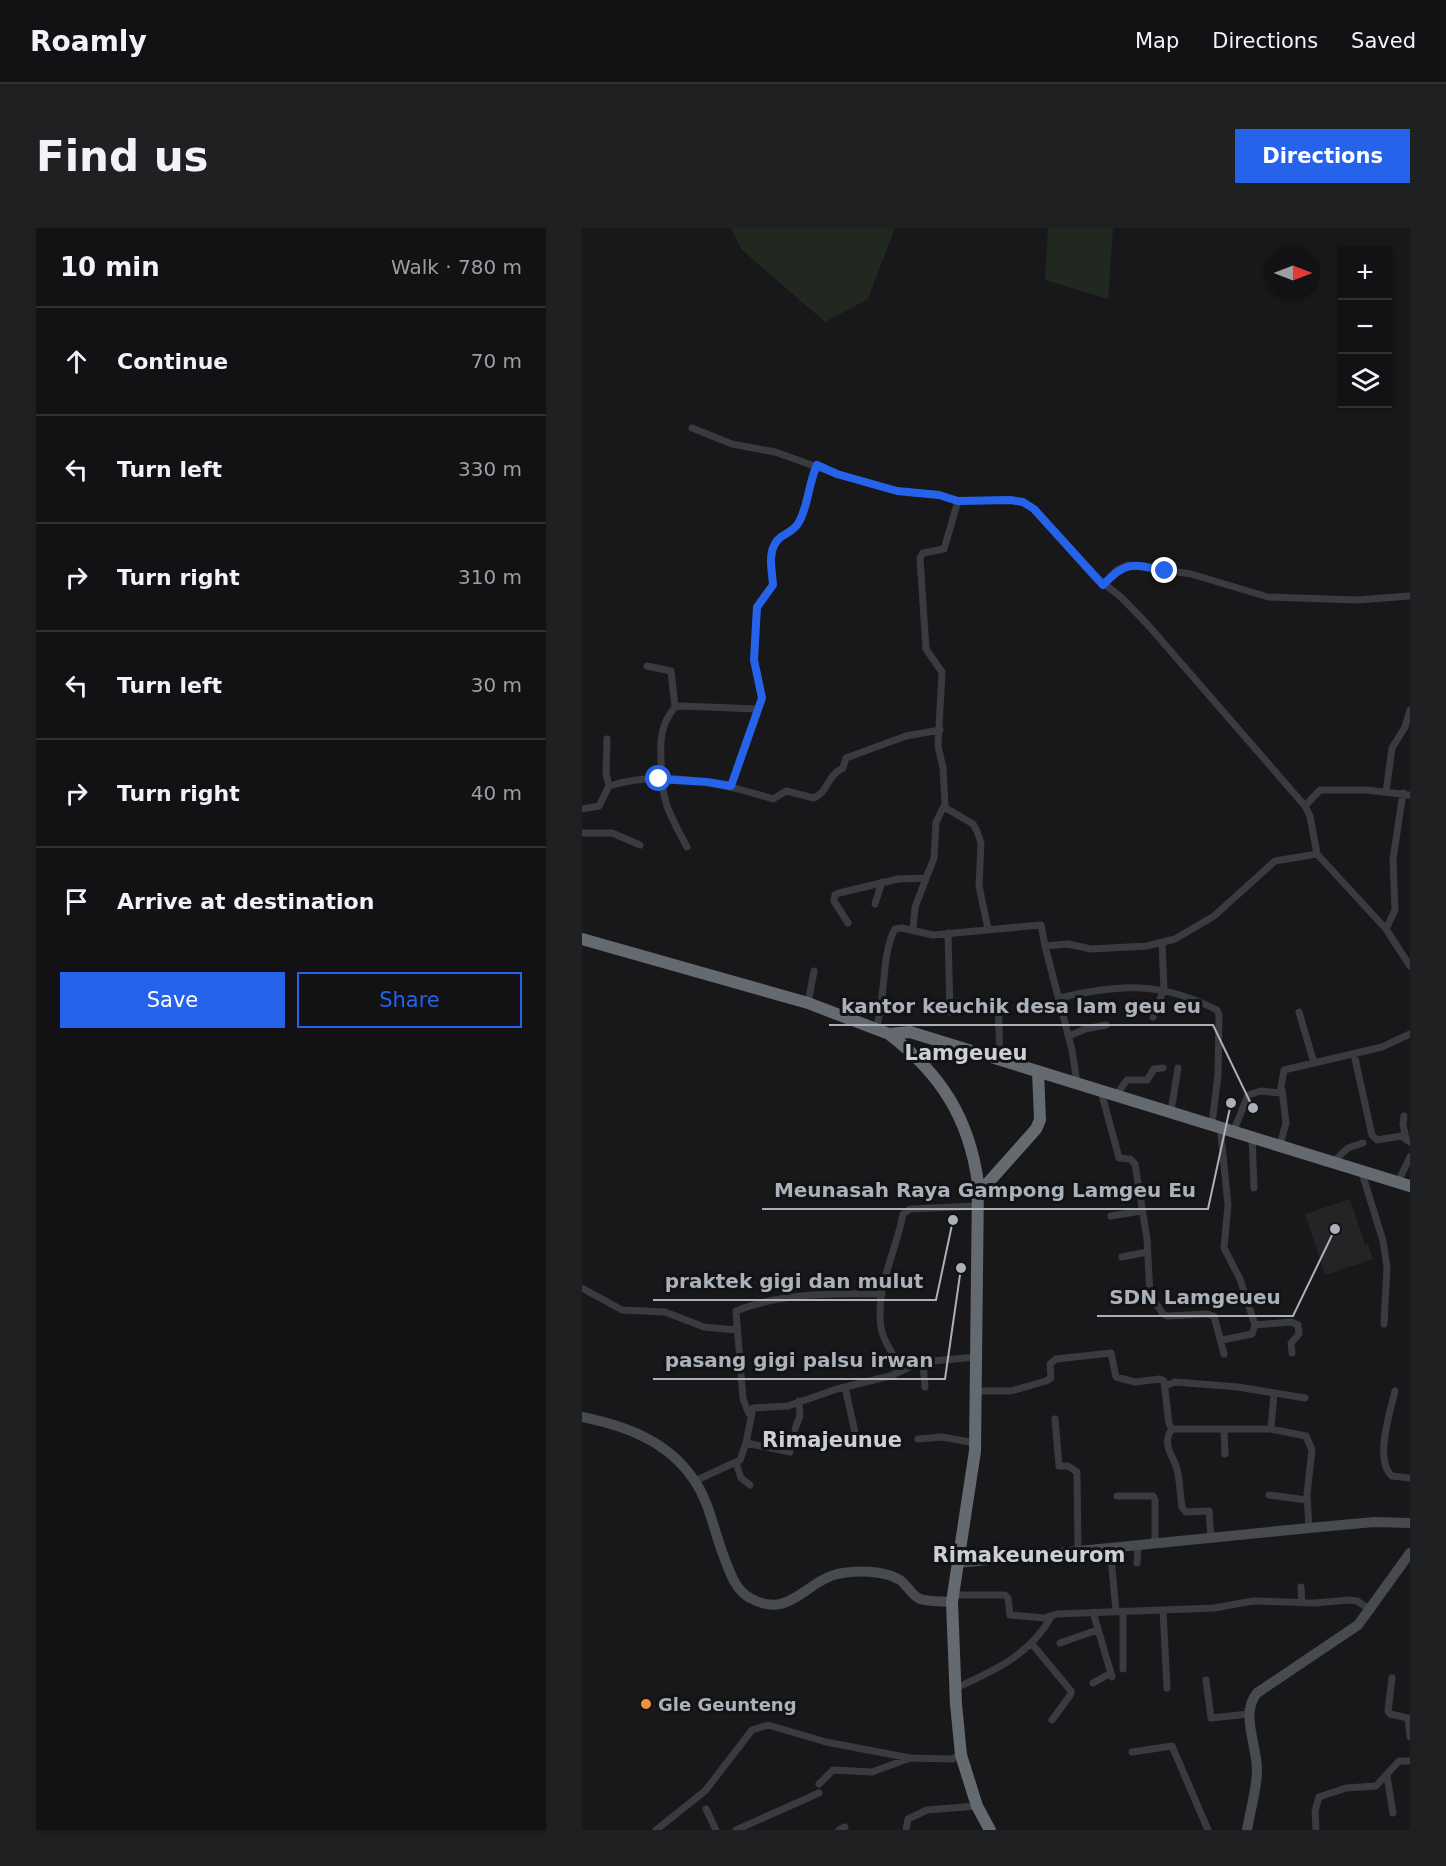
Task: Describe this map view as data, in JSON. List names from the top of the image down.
{
  "districts": ["Lamgeueu", "Rimajeunue", "Rimakeuneurom"],
  "places": [
    "Meunasah Raya Gampong Lamgeu Eu",
    "kantor keuchik desa lam geu eu",
    "praktek gigi dan mulut",
    "SDN Lamgeueu",
    "pasang gigi palsu irwan",
    "Gle Geunteng"
  ],
  "north": "right",
  "page": {
    "header": "Roamly",
    "nav": ["Map", "Directions", "Saved"],
    "buttons": [
      "Directions",
      ["Save", "Share"]
    ],
    "title": "Find us",
    "heading": ["10 min", "Walk · 780 m"],
    "map_buttons": ["+", "−"],
    "list": [
      ["Continue", "70 m"],
      ["Turn left", "330 m"],
      ["Turn right", "310 m"],
      ["Turn left", "30 m"],
      ["Turn right", "40 m"],
      "Arrive at destination"
    ]
  }
}
